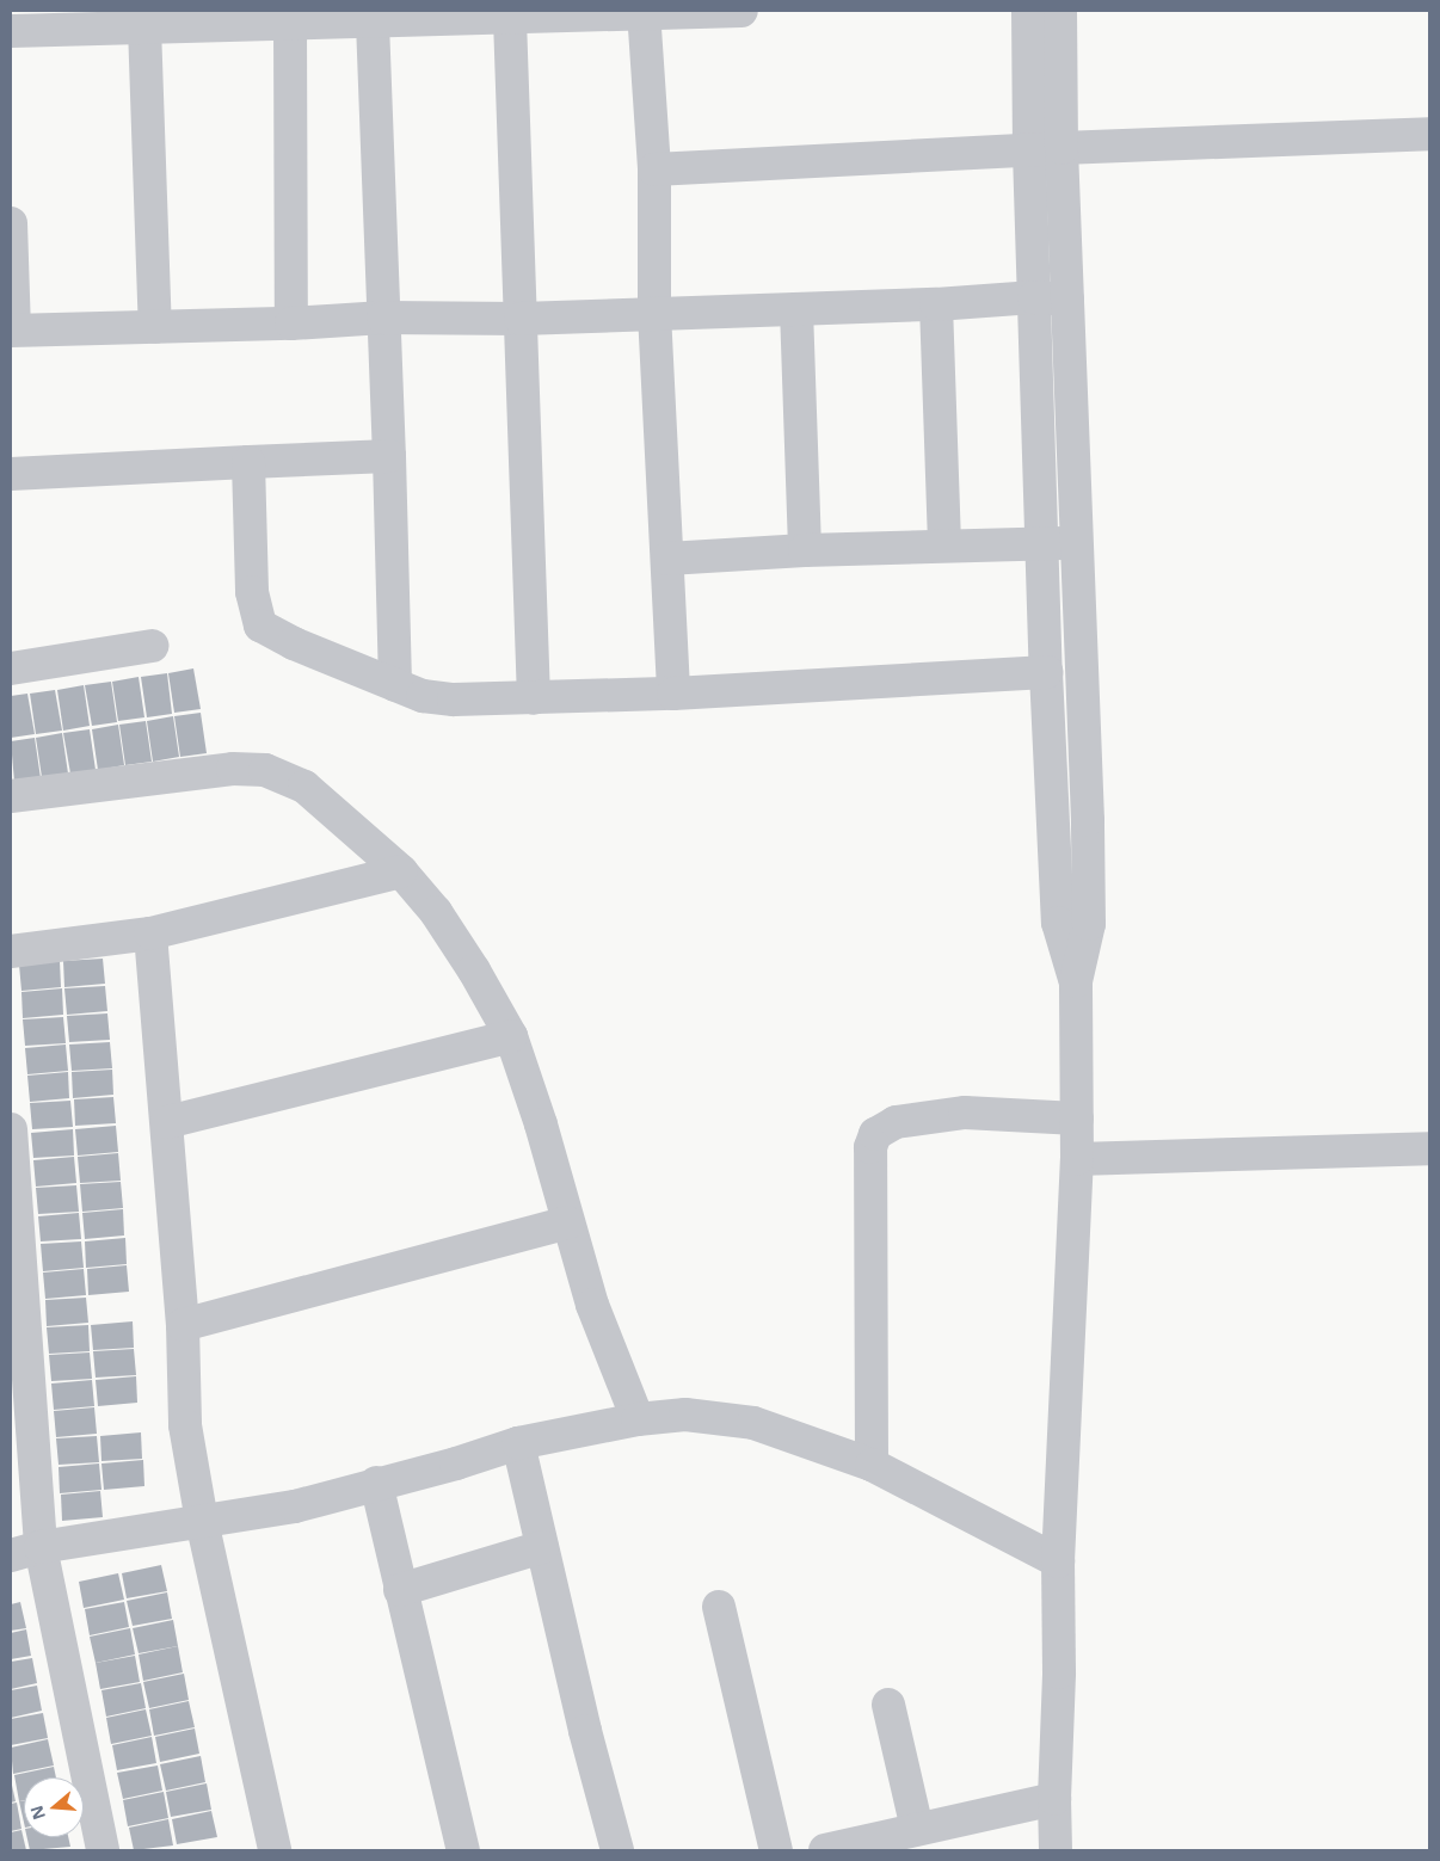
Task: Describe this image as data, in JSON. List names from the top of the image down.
{
  "north": "left"
}
